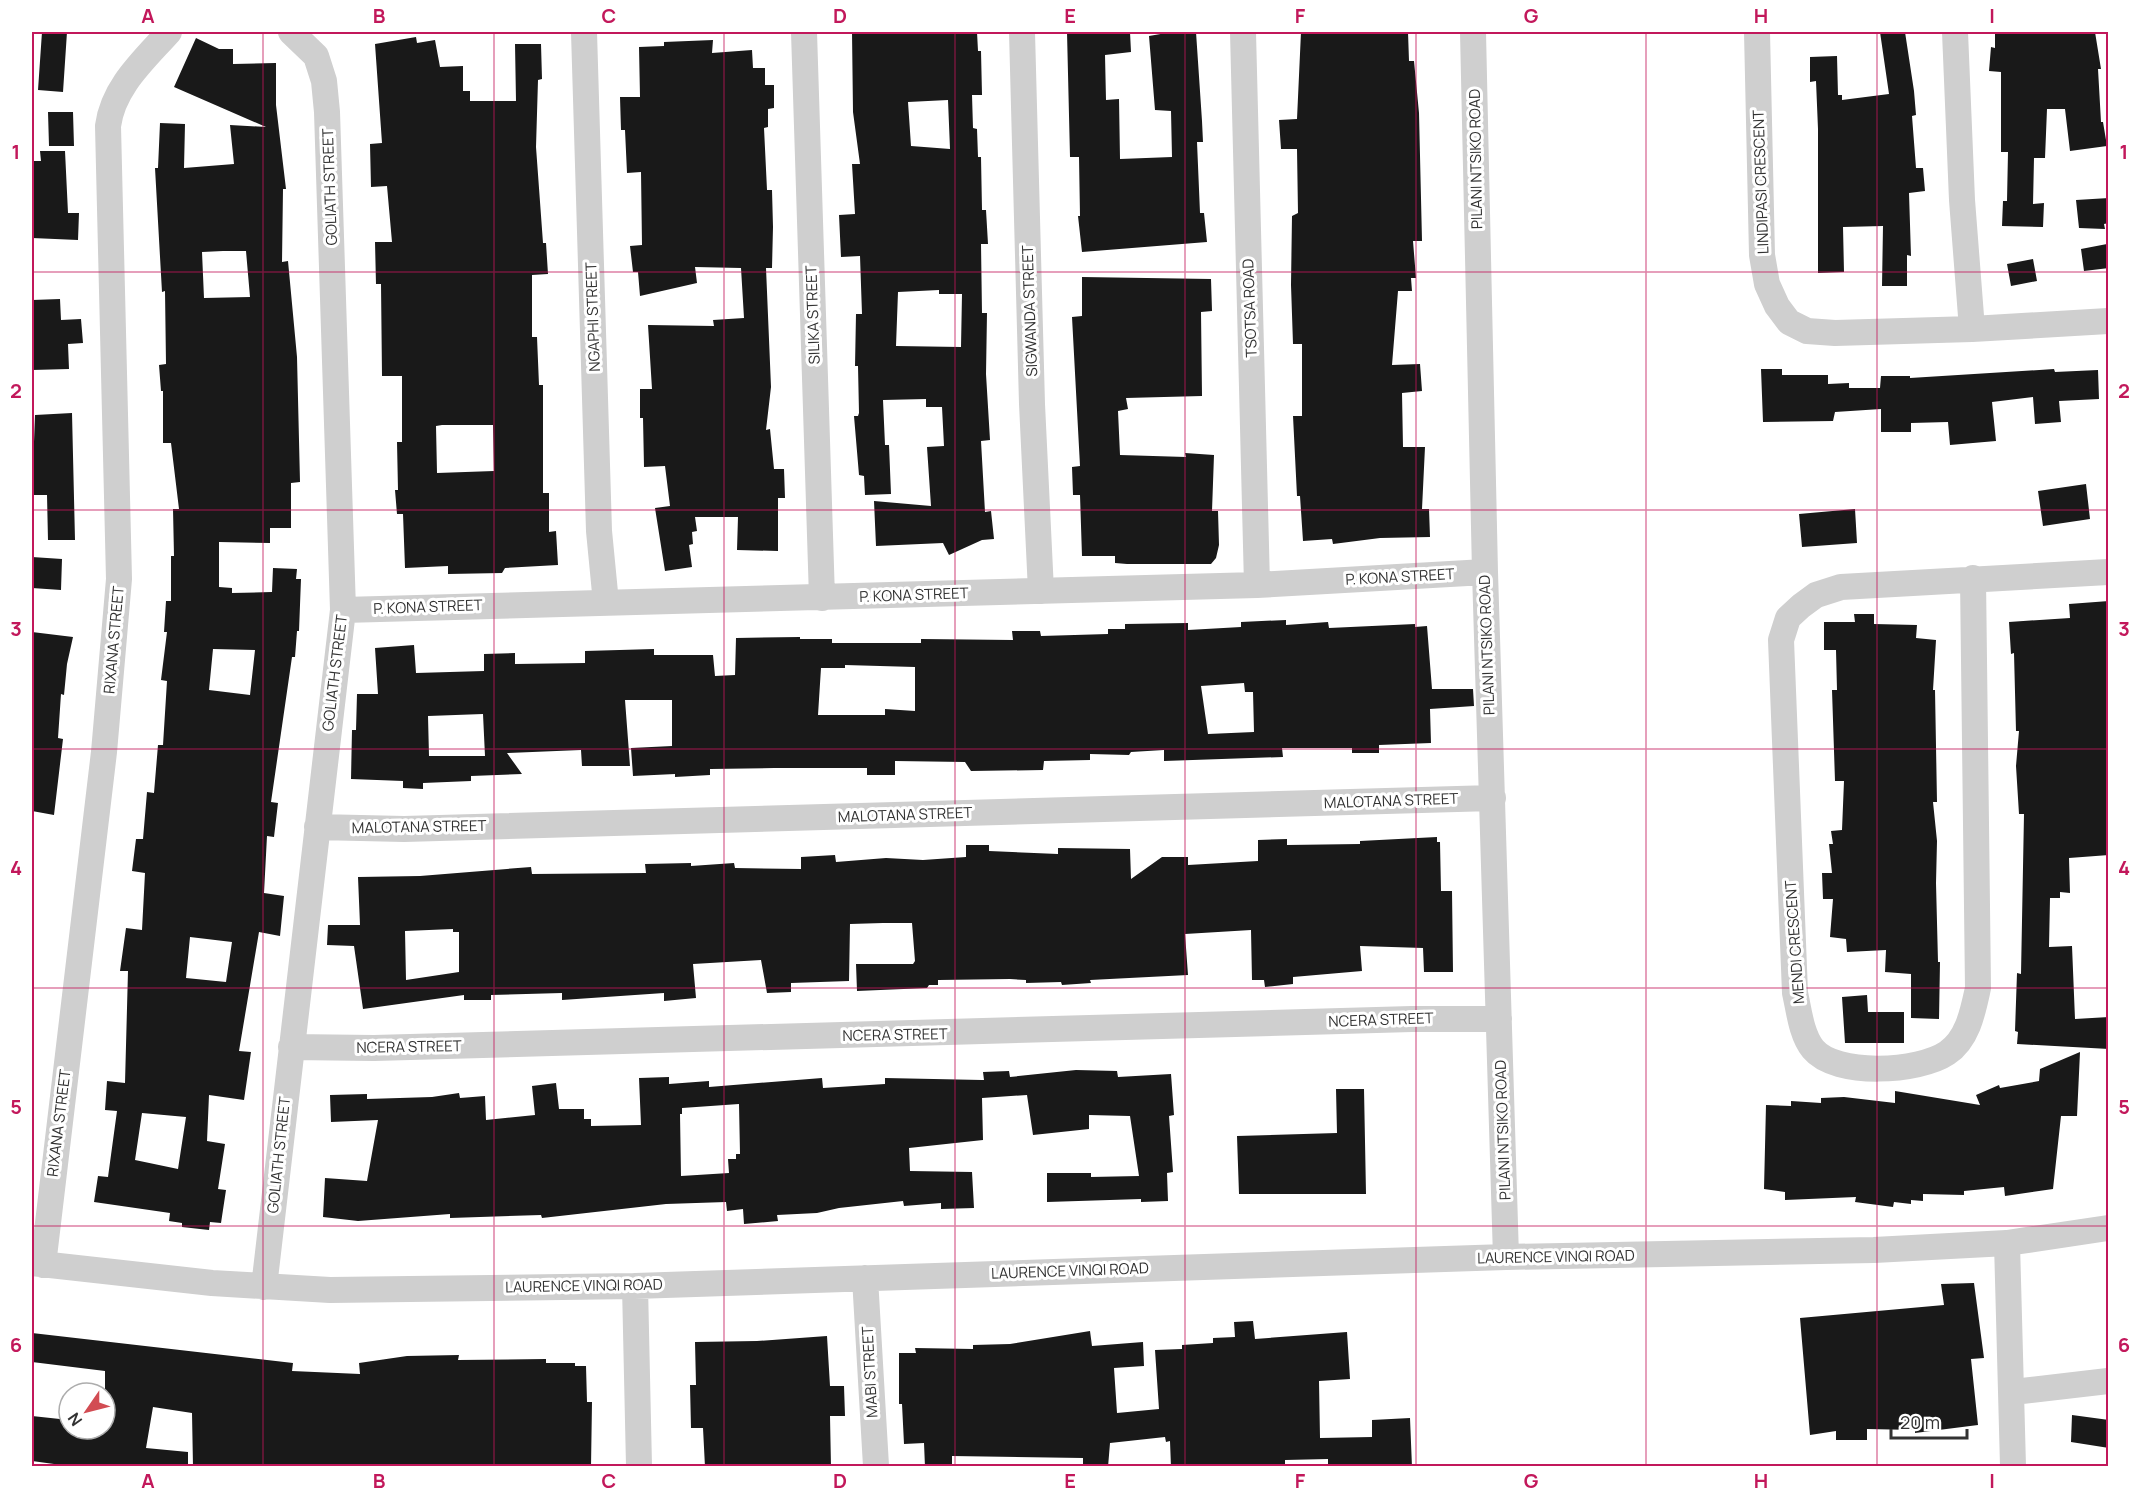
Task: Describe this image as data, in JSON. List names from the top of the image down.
{
  "streets": {
    "street": [
      "PILANI NTSIKO ROAD",
      "LINDIPASI CRESCENT",
      "GOLIATH STREET",
      "TSOTSA ROAD",
      "SIGWANDA STREET",
      "SILIKA STREET",
      "NGAPHI STREET",
      "P. KONA STREET",
      "RIXANA STREET",
      "MALOTANA STREET",
      "MENDI CRESCENT",
      "NCERA STREET",
      "LAURENCE VINQI ROAD",
      "MABI STREET"
    ]
  },
  "crossings": [
    ["PILANI NTSIKO ROAD", "P. KONA STREET"],
    ["PILANI NTSIKO ROAD", "MALOTANA STREET"],
    ["PILANI NTSIKO ROAD", "NCERA STREET"],
    ["PILANI NTSIKO ROAD", "LAURENCE VINQI ROAD"],
    ["GOLIATH STREET", "P. KONA STREET"],
    ["GOLIATH STREET", "MALOTANA STREET"],
    ["GOLIATH STREET", "NCERA STREET"],
    ["GOLIATH STREET", "LAURENCE VINQI ROAD"],
    ["TSOTSA ROAD", "P. KONA STREET"],
    ["SIGWANDA STREET", "P. KONA STREET"],
    ["SILIKA STREET", "P. KONA STREET"],
    ["NGAPHI STREET", "P. KONA STREET"],
    ["RIXANA STREET", "LAURENCE VINQI ROAD"],
    ["LAURENCE VINQI ROAD", "MABI STREET"]
  ],
  "scale_bar": "20 m",
  "north": "bottom left",
  "grid": {
    "columns": [
      "A",
      "B",
      "C",
      "D",
      "E",
      "F",
      "G",
      "H",
      "I"
    ],
    "rows": [
      "1",
      "2",
      "3",
      "4",
      "5",
      "6"
    ]
  }
}
